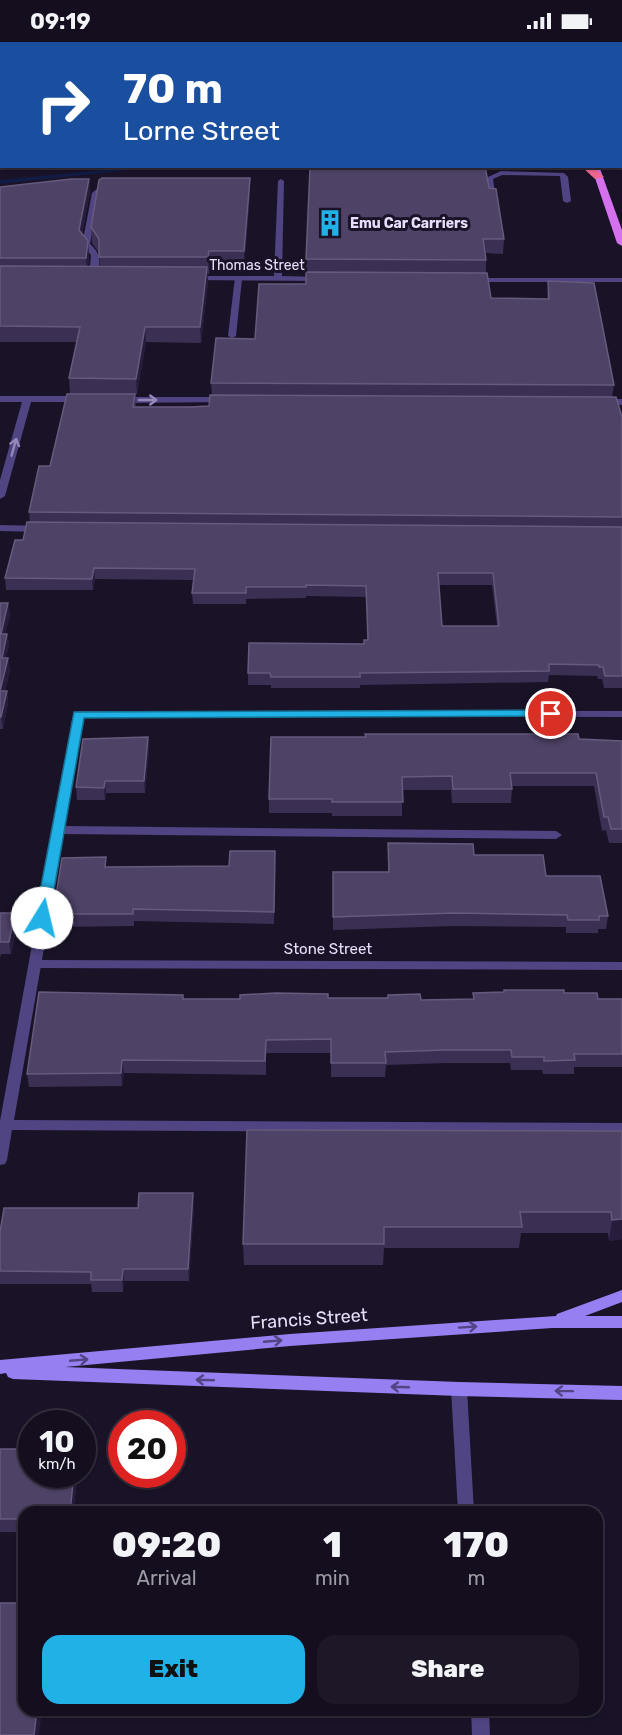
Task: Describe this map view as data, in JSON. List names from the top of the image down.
{
  "streets": {
    "main road": ["Francis Street"],
    "street": ["Thomas Street", "Stone Street"]
  },
  "places": {
    "building": ["Emu Car Carriers"]
  },
  "page": {
    "status": "09:19",
    "turn": ["70 m", "Lorne Street"],
    "speed": "10 km/h",
    "limit": "20",
    "eta": [
      "09:20",
      "Arrival",
      "1",
      "min",
      "170",
      "m"
    ],
    "buttons": ["Exit", "Share"]
  }
}
